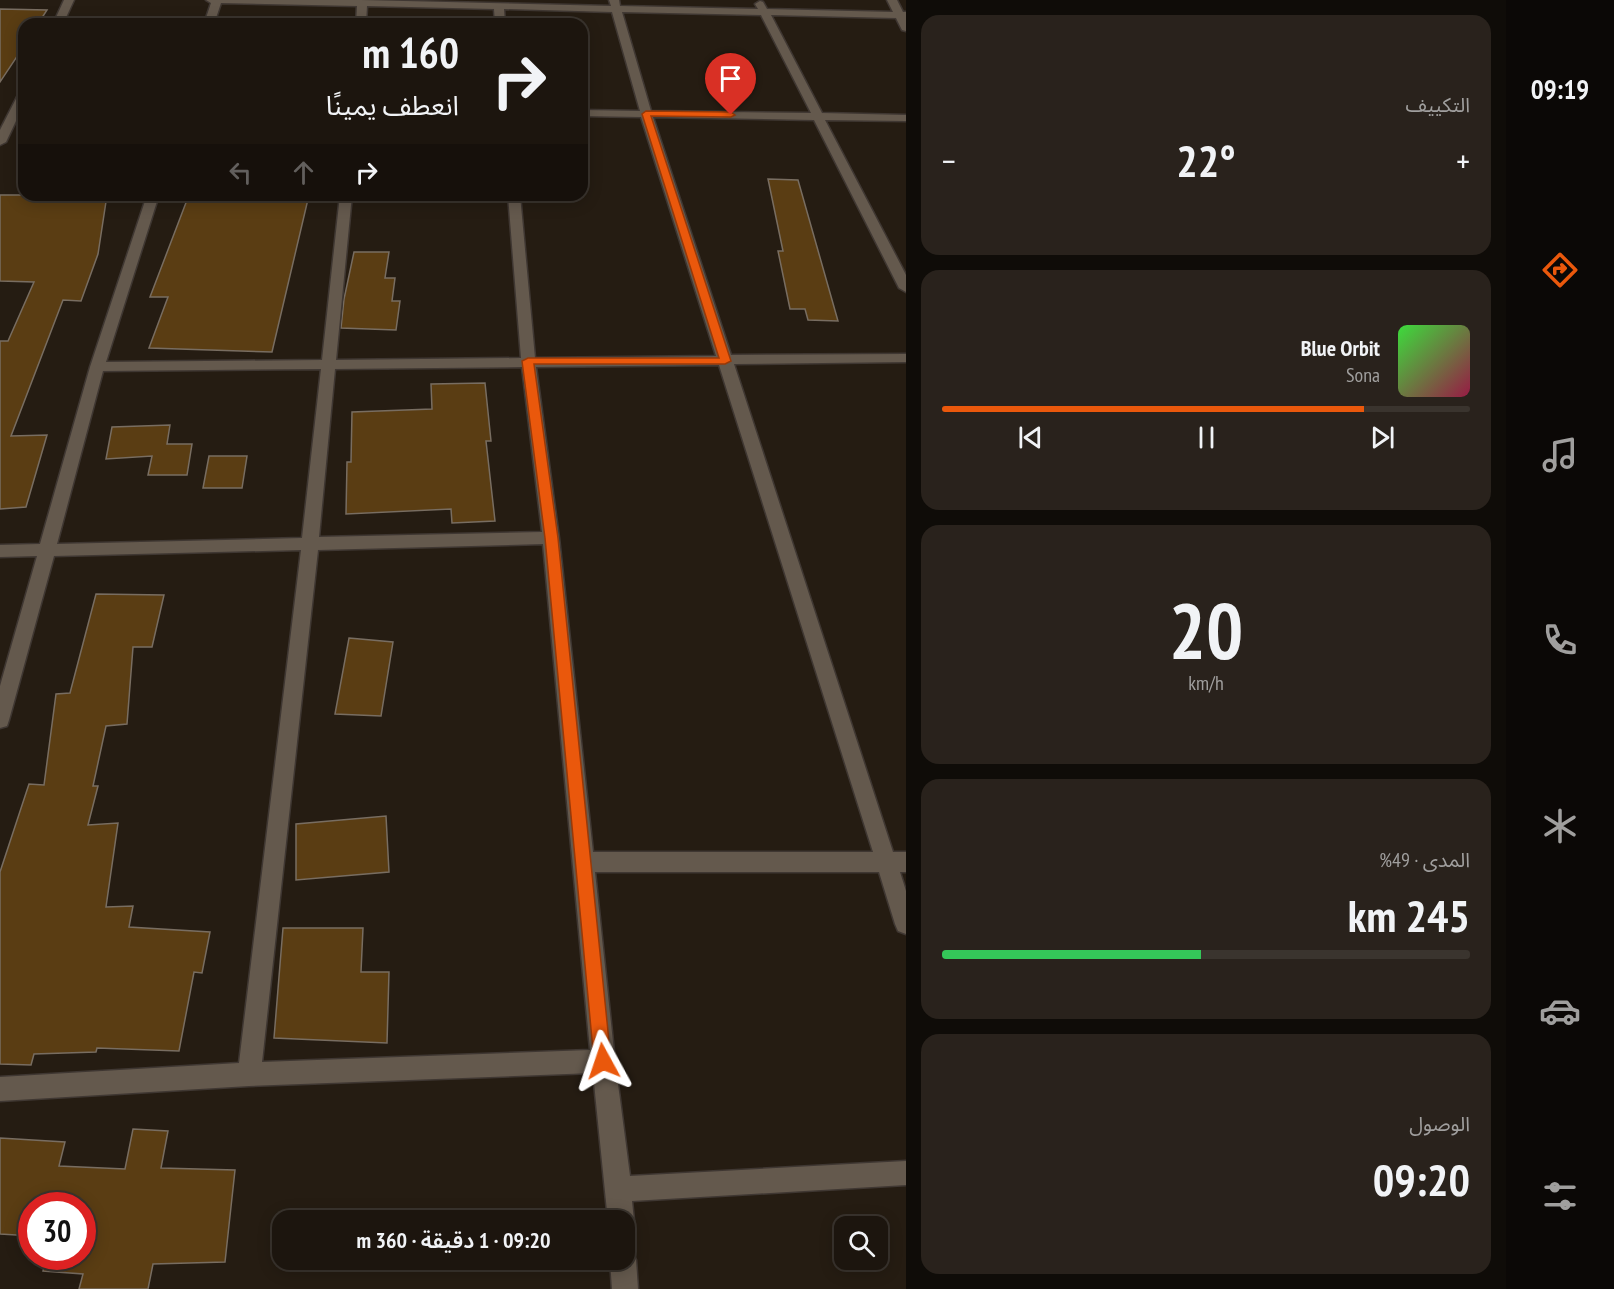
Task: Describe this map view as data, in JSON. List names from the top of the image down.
{
  "page": {
    "tabs": "09:19",
    "tile": [
      "التكييف",
      ["20", "km/h"],
      ["المدى · 49%", "245 km"],
      ["الوصول", "09:20"]
    ],
    "turn": ["160 m", "انعطف يمينًا"],
    "heat": ["−", "22°", "+"],
    "song": ["Blue Orbit", "Sona"],
    "limit": "30",
    "trip": "09:20 · 1 دقيقة · 360 m"
  }
}
